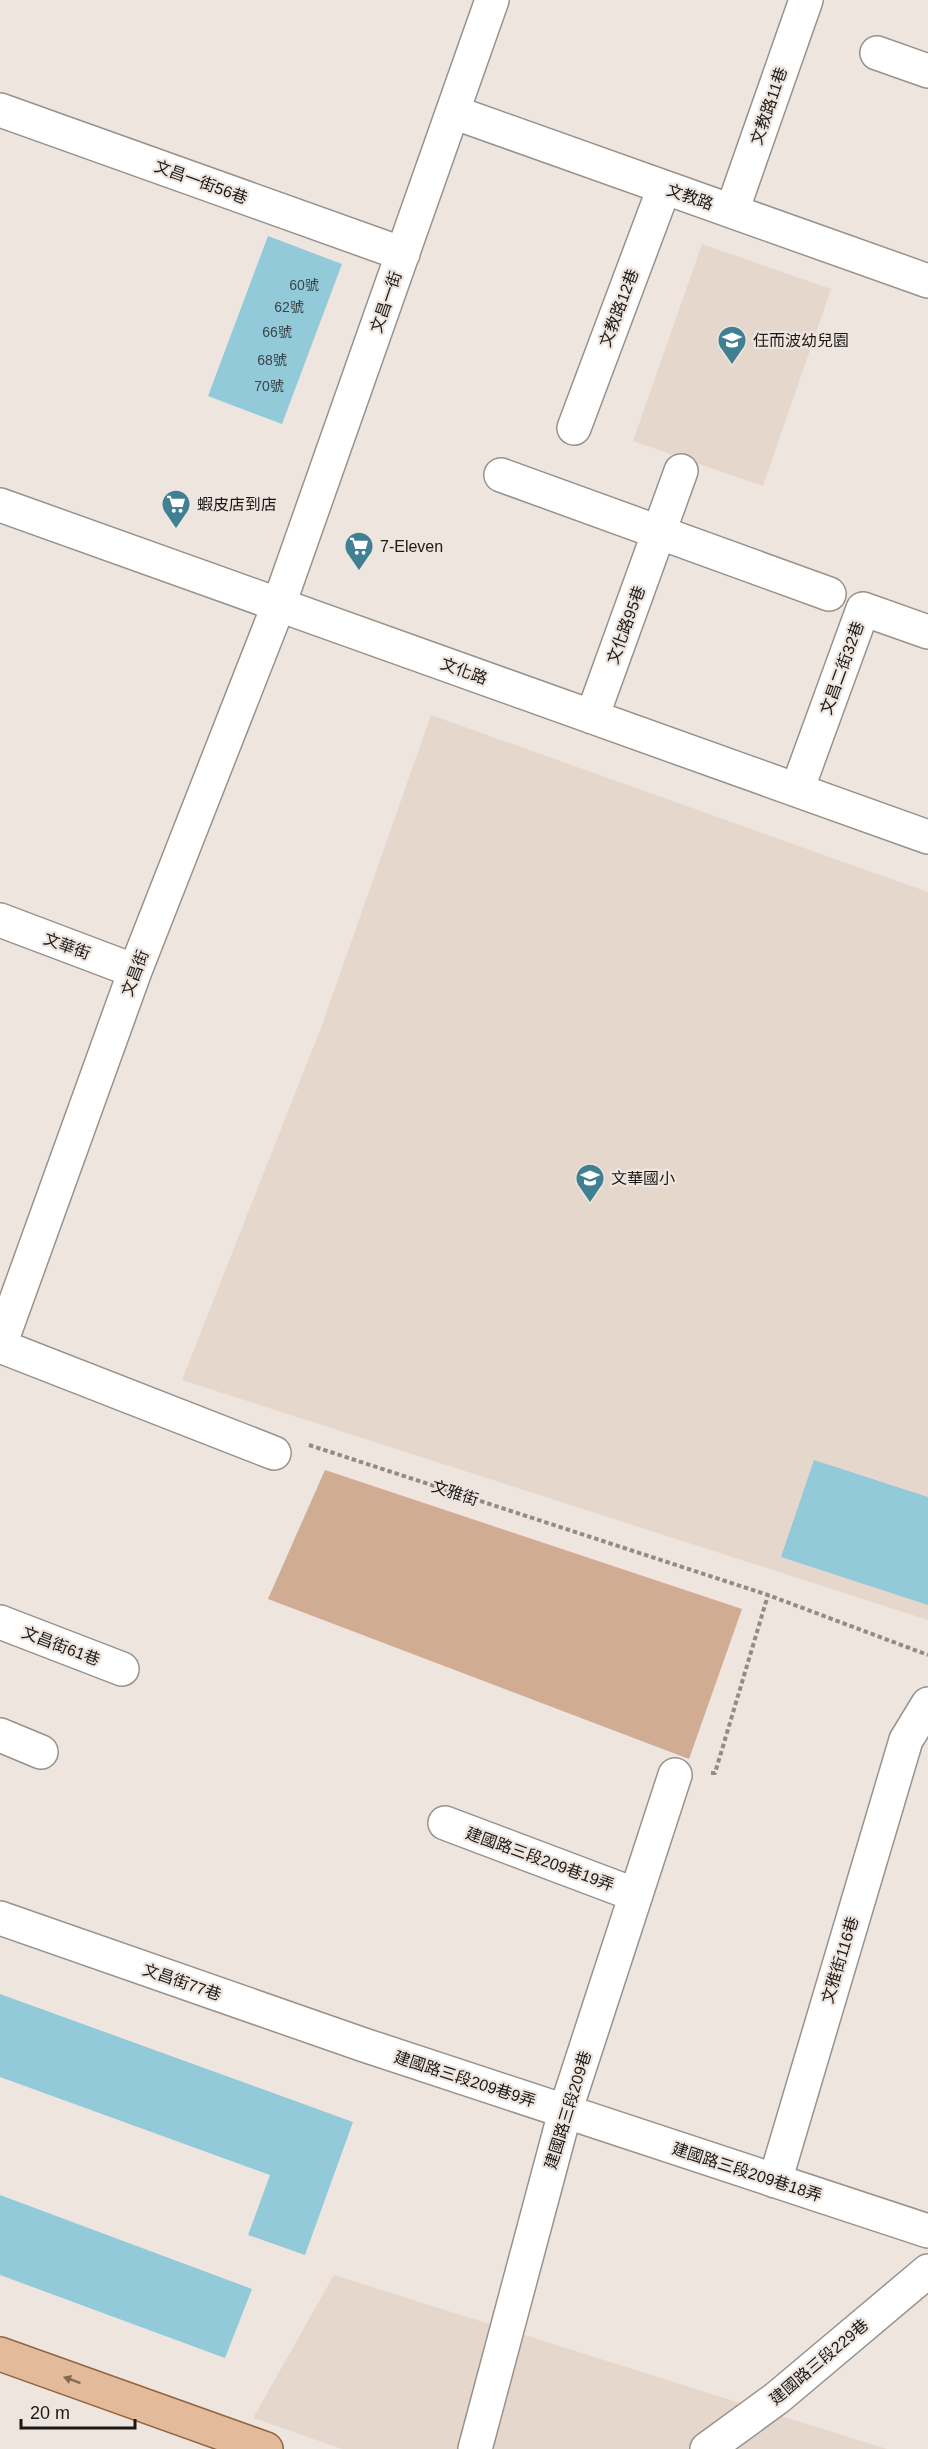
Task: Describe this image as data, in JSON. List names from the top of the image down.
{
  "streets": {
    "street": [
      "文教路11巷",
      "文昌一街56巷",
      "文教路",
      "文昌一街",
      "文教路12巷",
      "文化路95巷",
      "文昌二街32巷",
      "文化路",
      "文華街",
      "文昌街",
      "文昌街61巷",
      "建國路三段209巷19弄",
      "文雅街116巷",
      "文昌街77巷",
      "建國路三段209巷9弄",
      "建國路三段209巷",
      "建國路三段209巷18弄",
      "建國路三段229巷"
    ],
    "path": ["文雅街"]
  },
  "crossings": [
    ["文教路11巷", "文教路"],
    ["文昌一街56巷", "文昌一街"],
    ["文教路", "文昌一街"],
    ["文教路", "文教路12巷"],
    ["文昌一街", "文化路"],
    ["文昌一街", "文昌街"],
    ["文化路95巷", "文化路"],
    ["文昌二街32巷", "文化路"],
    ["文化路", "文昌街"],
    ["文華街", "文昌街"],
    ["建國路三段209巷19弄", "建國路三段209巷"],
    ["文雅街116巷", "建國路三段209巷18弄"],
    ["文昌街77巷", "建國路三段209巷9弄"],
    ["建國路三段209巷9弄", "建國路三段209巷"],
    ["建國路三段209巷9弄", "建國路三段209巷18弄"],
    ["建國路三段209巷", "建國路三段209巷18弄"]
  ],
  "places": {
    "school or university": ["任而波幼兒園", "文華國小"],
    "supermarket": ["蝦皮店到店", "7-Eleven"]
  },
  "house_numbers": [
    "60號",
    "62號",
    "66號",
    "68號",
    "70號"
  ],
  "scale_bar": "20 m"
}
